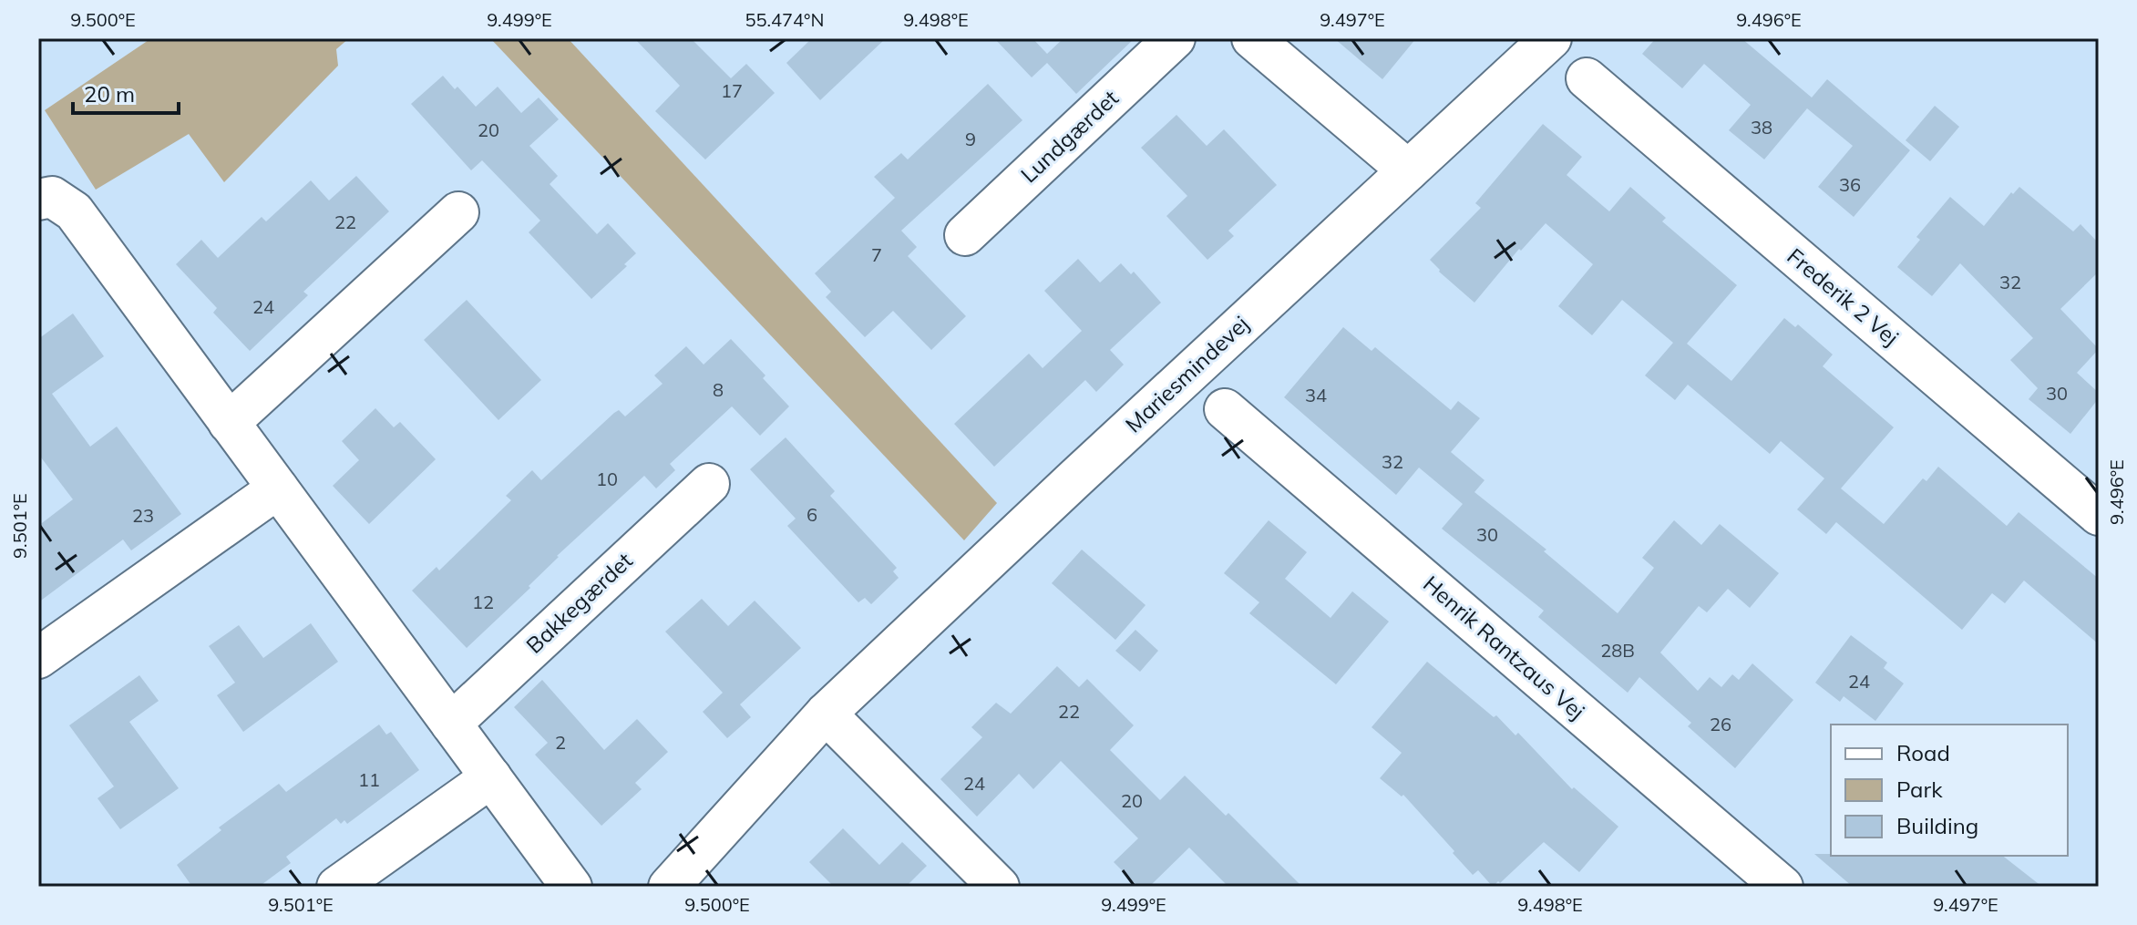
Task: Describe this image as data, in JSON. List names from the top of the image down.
{
  "streets": {
    "street": [
      "Lundgærdet",
      "Frederik 2 Vej",
      "Mariesmindevej",
      "Bakkegærdet",
      "Henrik Rantzaus Vej"
    ]
  },
  "house_numbers": [
    "17",
    "38",
    "20",
    "9",
    "36",
    "22",
    "7",
    "32",
    "24",
    "8",
    "30",
    "34",
    "32",
    "10",
    "6",
    "23",
    "30",
    "12",
    "28B",
    "24",
    "22",
    "26",
    "2",
    "11",
    "24",
    "20"
  ],
  "legend": ["Road", "Park", "Building"],
  "scale_bar": "20 m",
  "coordinates": [
    "9.500°E",
    "9.499°E",
    "55.474°N",
    "9.498°E",
    "9.497°E",
    "9.496°E",
    "9.501°E"
  ]
}
